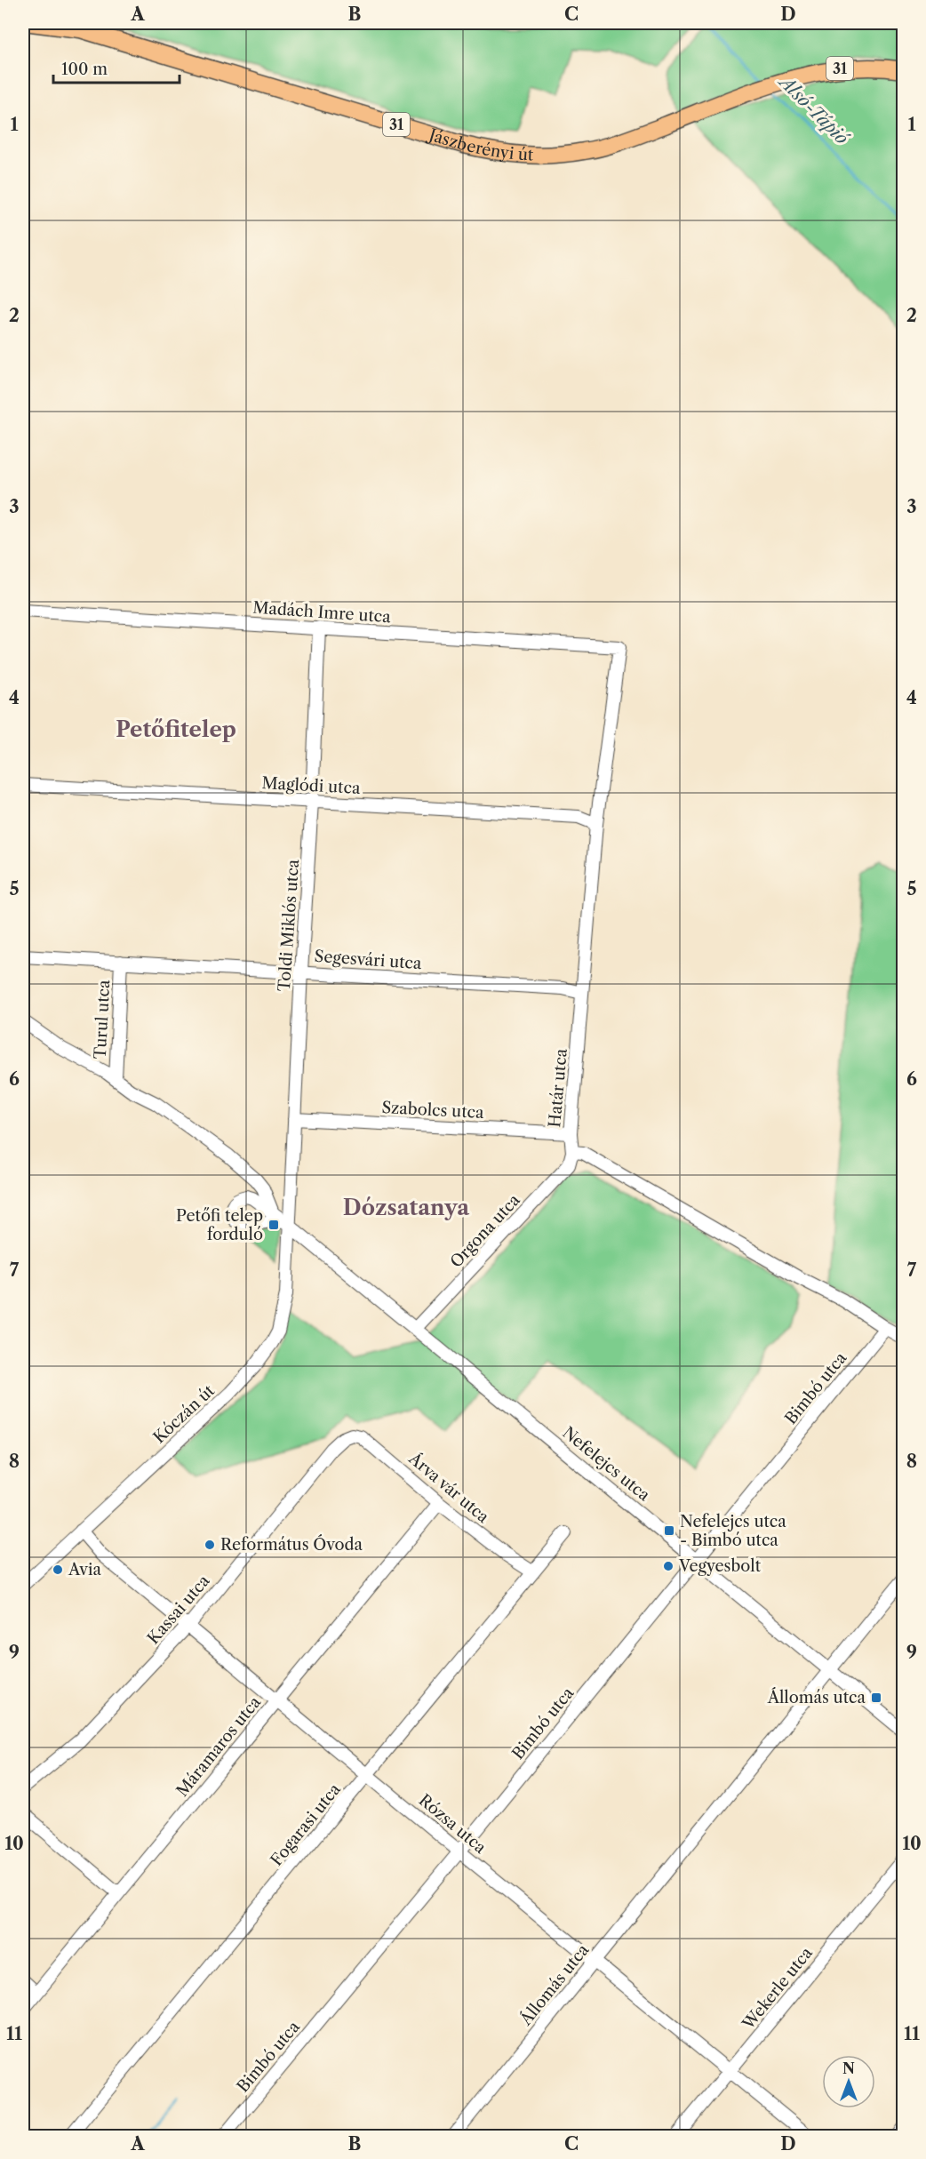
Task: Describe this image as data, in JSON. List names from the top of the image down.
{
  "streets": {
    "main road": ["31", "Jászberényi út"],
    "street": [
      "Madách Imre utca",
      "Maglódi utca",
      "Toldi Miklós utca",
      "Segesvári utca",
      "Turul utca",
      "Határ utca",
      "Szabolcs utca",
      "Orgona utca",
      "Bimbó utca",
      "Kóczán út",
      "Nefelejcs utca",
      "Árva vár utca",
      "Kassai utca",
      "Máramaros utca",
      "Rózsa utca",
      "Fogarasi utca",
      "Állomás utca",
      "Wekerle utca"
    ]
  },
  "crossings": [
    ["Madách Imre utca", "Toldi Miklós utca"],
    ["Madách Imre utca", "Határ utca"],
    ["Maglódi utca", "Toldi Miklós utca"],
    ["Maglódi utca", "Határ utca"],
    ["Toldi Miklós utca", "Segesvári utca"],
    ["Toldi Miklós utca", "Szabolcs utca"],
    ["Toldi Miklós utca", "Kóczán út"],
    ["Toldi Miklós utca", "Nefelejcs utca"],
    ["Segesvári utca", "Turul utca"],
    ["Segesvári utca", "Határ utca"],
    ["Határ utca", "Szabolcs utca"],
    ["Határ utca", "Orgona utca"],
    ["Orgona utca", "Nefelejcs utca"],
    ["Bimbó utca", "Nefelejcs utca"],
    ["Bimbó utca", "Rózsa utca"],
    ["Kóczán út", "Nefelejcs utca"],
    ["Kóczán út", "Rózsa utca"],
    ["Nefelejcs utca", "Állomás utca"],
    ["Árva vár utca", "Kassai utca"],
    ["Árva vár utca", "Máramaros utca"],
    ["Árva vár utca", "Fogarasi utca"],
    ["Kassai utca", "Rózsa utca"],
    ["Máramaros utca", "Rózsa utca"],
    ["Rózsa utca", "Fogarasi utca"],
    ["Rózsa utca", "Állomás utca"],
    ["Rózsa utca", "Wekerle utca"]
  ],
  "districts": ["Petőfitelep", "Dózsatanya"],
  "water": ["Alsó-Tápió"],
  "places": {
    "transit": ["Petőfi telep forduló", "Nefelejcs utca - Bimbó utca", "Állomás utca"],
    "other": ["Református Óvoda", "Vegyesbolt", "Avia"]
  },
  "scale_bar": "100 m",
  "north": "top",
  "grid": {
    "columns": [
      "A",
      "B",
      "C",
      "D"
    ],
    "rows": [
      "1",
      "2",
      "3",
      "4",
      "5",
      "6",
      "7",
      "8",
      "9",
      "10",
      "11"
    ]
  }
}
